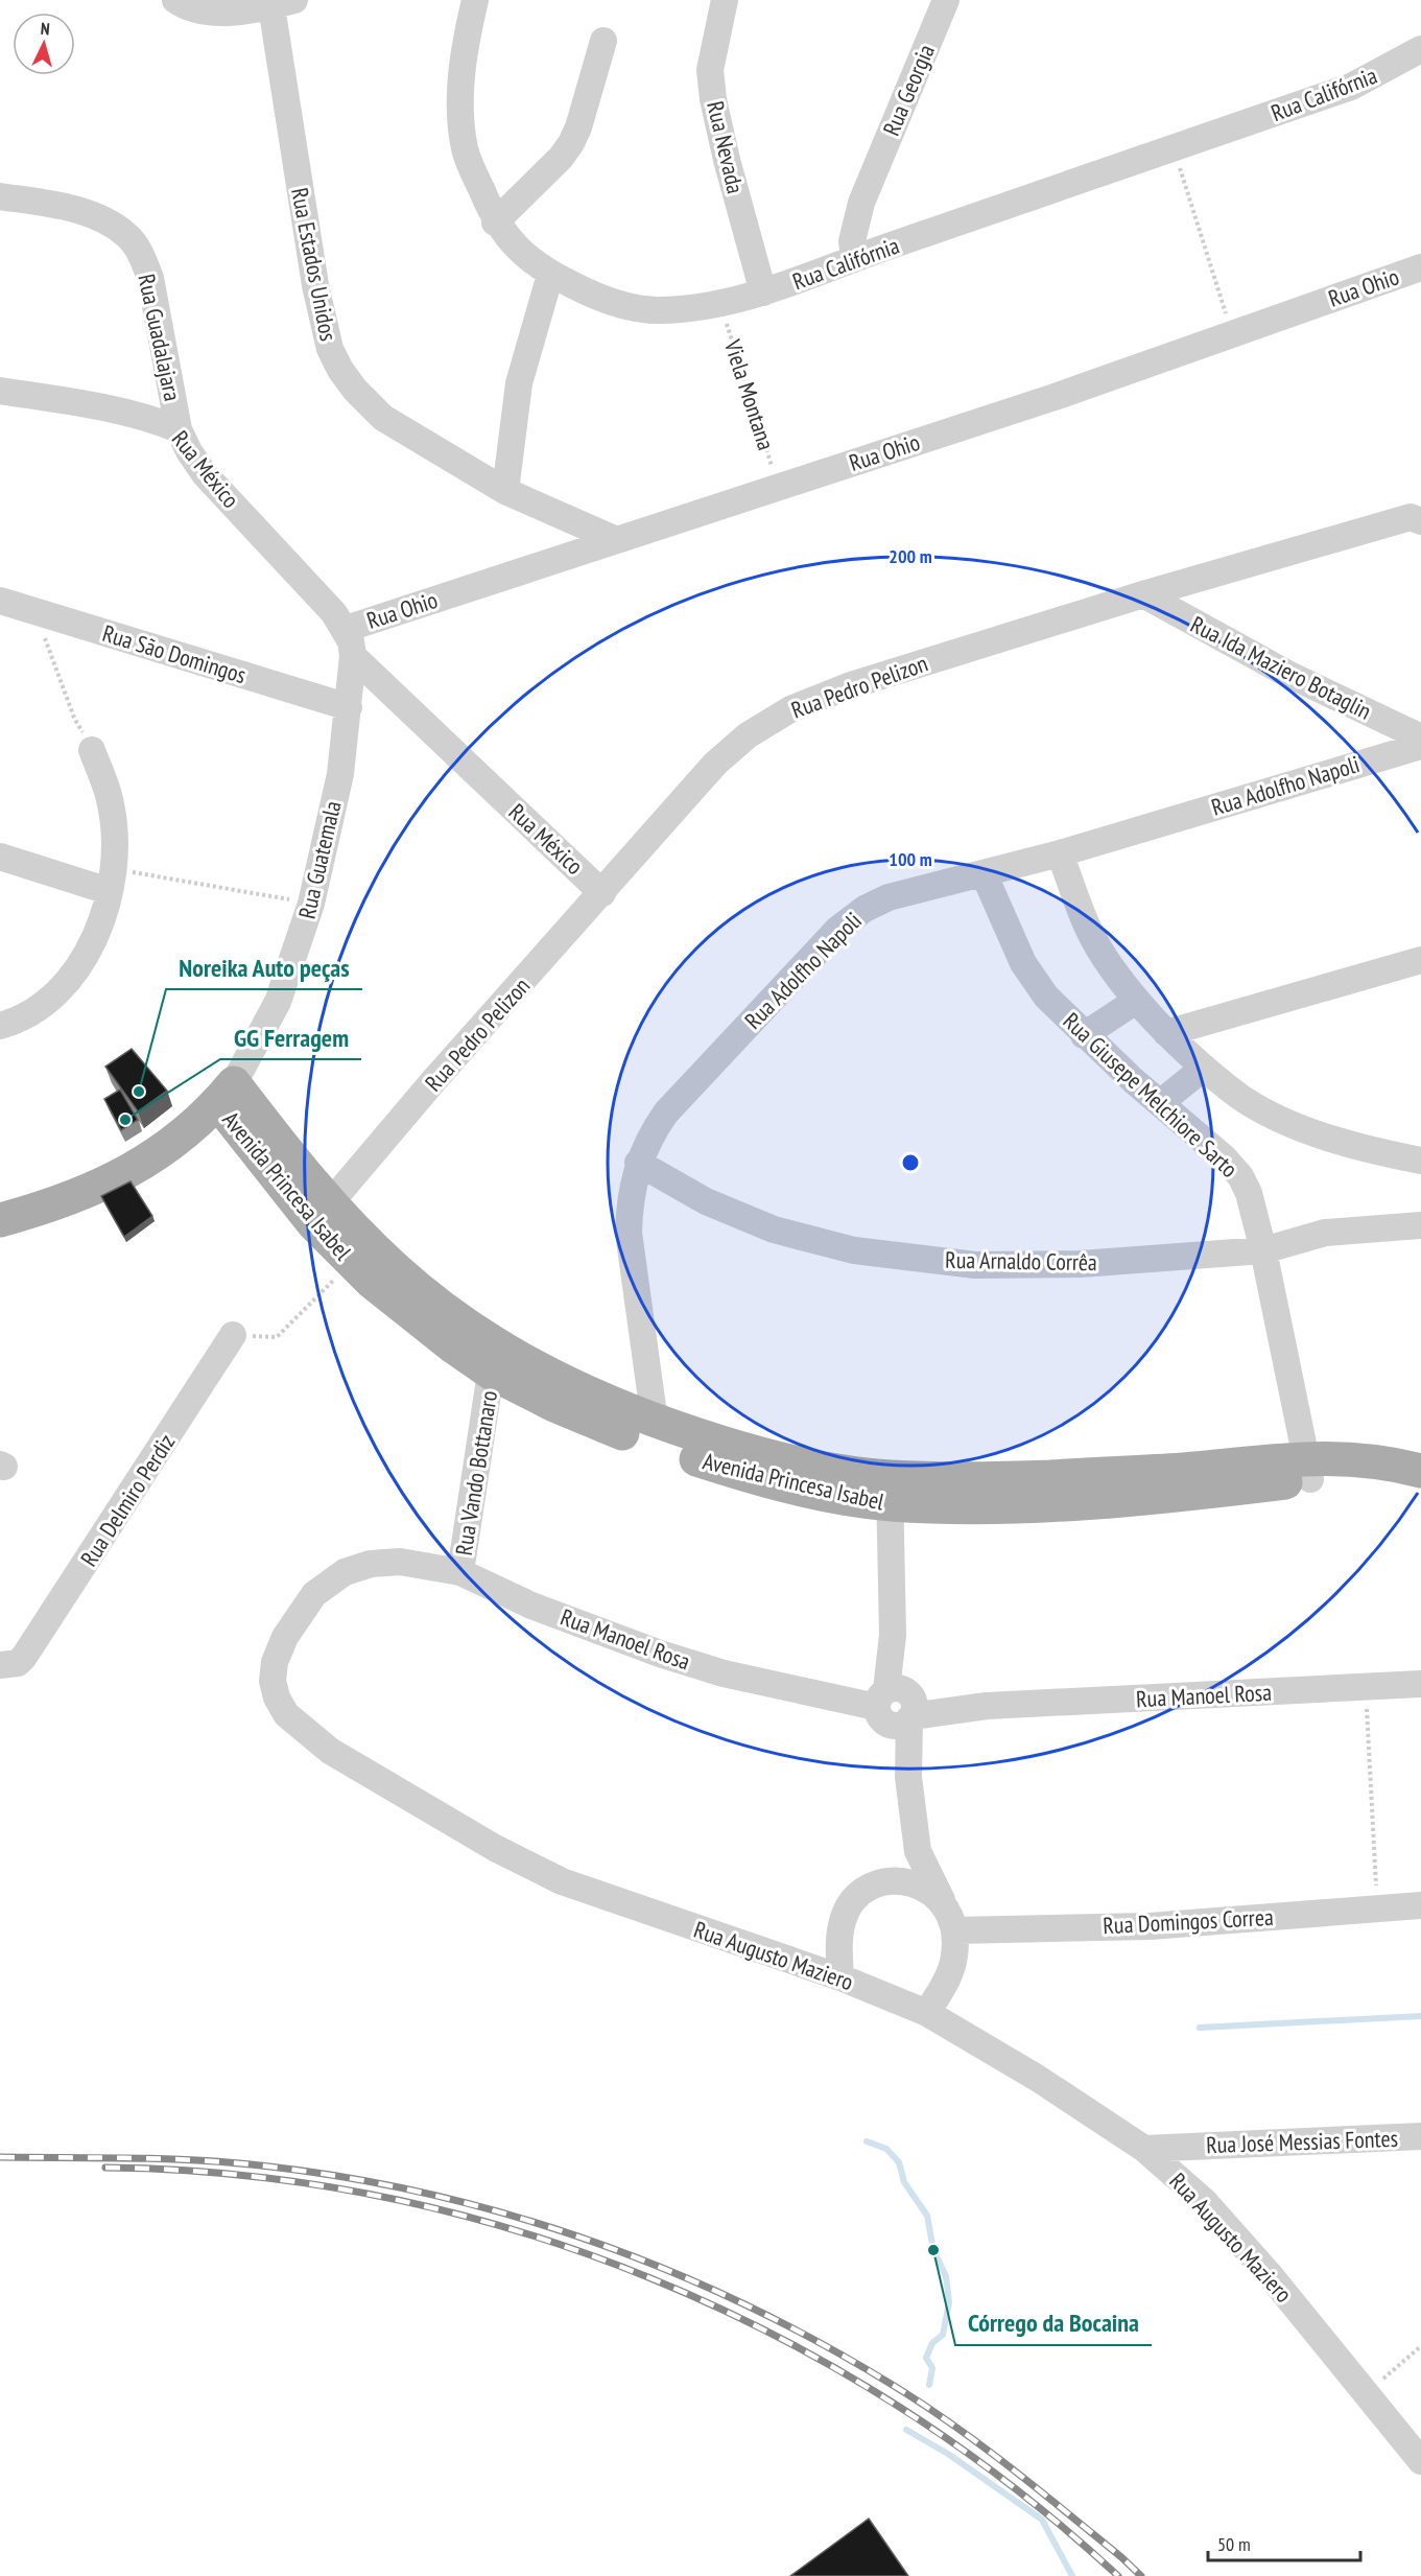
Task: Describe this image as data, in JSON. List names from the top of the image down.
{
  "streets": {
    "main road": ["Rua Guatemala", "Avenida Princesa Isabel"],
    "street": [
      "Rua Georgia",
      "Rua Califórnia",
      "Rua Nevada",
      "Rua Estados Unidos",
      "Rua Ohio",
      "Rua Guadalajara",
      "Rua México",
      "Rua São Domingos",
      "Rua Ida Maziero Botaglin",
      "Rua Pedro Pelizon",
      "Rua Adolfho Napoli",
      "Rua Giusepe Melchiore Sarto",
      "Rua Arnaldo Corrêa",
      "Rua Vando Bottanaro",
      "Rua Delmiro Perdiz",
      "Rua Manoel Rosa",
      "Rua Domingos Correa",
      "Rua Augusto Maziero",
      "Rua José Messias Fontes"
    ],
    "path": ["Viela Montana"]
  },
  "crossings": [
    ["Rua Georgia", "Rua Califórnia"],
    ["Rua Califórnia", "Rua Nevada"],
    ["Rua Califórnia", "Viela Montana"],
    ["Rua Estados Unidos", "Rua Ohio"],
    ["Rua Ohio", "Viela Montana"],
    ["Rua Ohio", "Rua México"],
    ["Rua Ohio", "Rua Guatemala"],
    ["Rua Guadalajara", "Rua México"],
    ["Rua México", "Rua Pedro Pelizon"],
    ["Rua México", "Rua Guatemala"],
    ["Rua São Domingos", "Rua Guatemala"],
    ["Rua Ida Maziero Botaglin", "Rua Pedro Pelizon"],
    ["Rua Pedro Pelizon", "Avenida Princesa Isabel"],
    ["Rua Adolfho Napoli", "Rua Giusepe Melchiore Sarto"],
    ["Rua Adolfho Napoli", "Avenida Princesa Isabel"],
    ["Rua Adolfho Napoli", "Rua Arnaldo Corrêa"],
    ["Rua Guatemala", "Avenida Princesa Isabel"],
    ["Rua Giusepe Melchiore Sarto", "Avenida Princesa Isabel"],
    ["Rua Giusepe Melchiore Sarto", "Rua Arnaldo Corrêa"],
    ["Avenida Princesa Isabel", "Rua Vando Bottanaro"],
    ["Rua Vando Bottanaro", "Rua Manoel Rosa"],
    ["Rua Vando Bottanaro", "Rua Augusto Maziero"],
    ["Rua Manoel Rosa", "Rua Augusto Maziero"],
    ["Rua Domingos Correa", "Rua Augusto Maziero"],
    ["Rua Augusto Maziero", "Rua José Messias Fontes"]
  ],
  "places": ["Noreika Auto peças", "GG Ferragem", "Córrego da Bocaina"],
  "scale_bar": "50 m",
  "north": "top",
  "rings": ["200 m", "100 m"]
}
